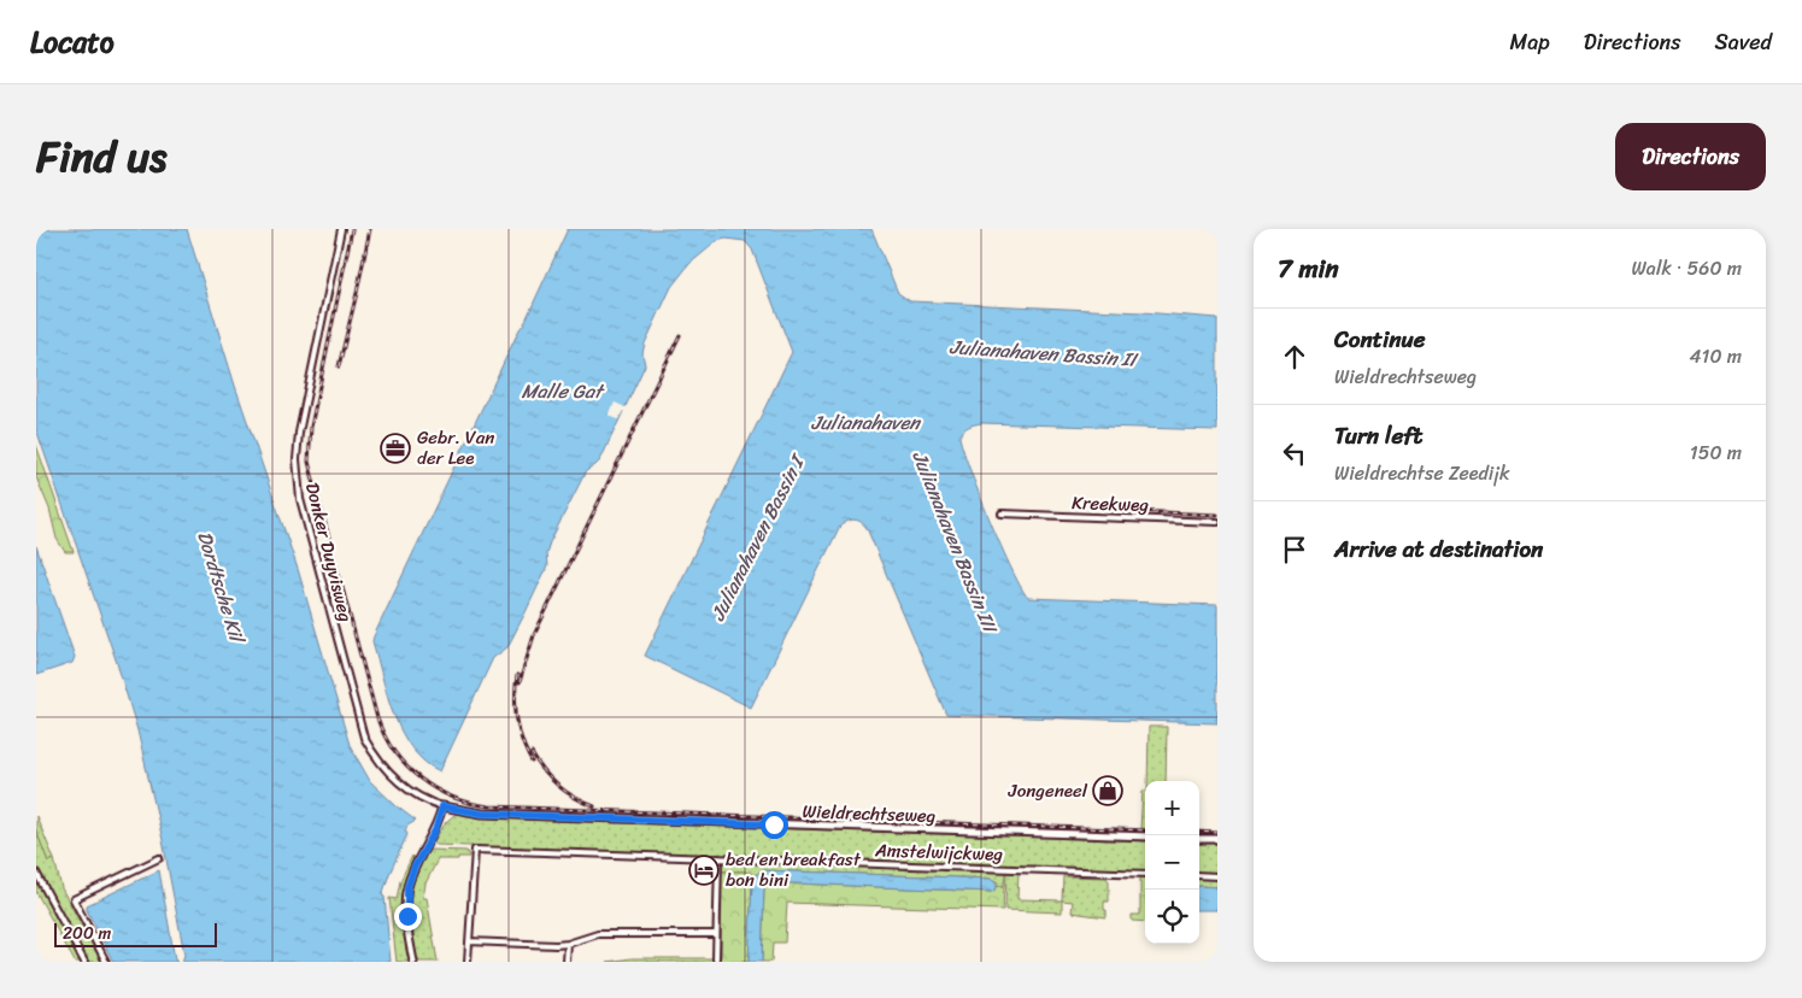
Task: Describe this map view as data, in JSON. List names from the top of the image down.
{
  "streets": {
    "street": [
      "Kreekweg",
      "Donker Duyvisweg",
      "Wieldrechtseweg",
      "Amstelwijckweg"
    ]
  },
  "crossings": [
    ["Donker Duyvisweg", "Wieldrechtseweg"]
  ],
  "water": [
    "Julianahaven Bassin II",
    "Malle Gat",
    "Julianahaven",
    "Julianahaven Bassin I",
    "Julianahaven Bassin III",
    "Dordtsche Kil"
  ],
  "places": {
    "office": ["Gebr. Van der Lee"],
    "shop": ["Jongeneel"],
    "hotel": ["bed en breakfast bon bini"]
  },
  "scale_bar": "200 m",
  "page": {
    "header": "Locato",
    "nav": ["Map", "Directions", "Saved"],
    "title": "Find us",
    "buttons": "Directions",
    "heading": ["7 min", "Walk · 560 m"],
    "list": [
      ["Continue", "Wieldrechtseweg", "410 m"],
      ["Turn left", "Wieldrechtse Zeedijk", "150 m"],
      "Arrive at destination"
    ],
    "map_buttons": ["+", "−"],
    "scale": "200 m"
  }
}
